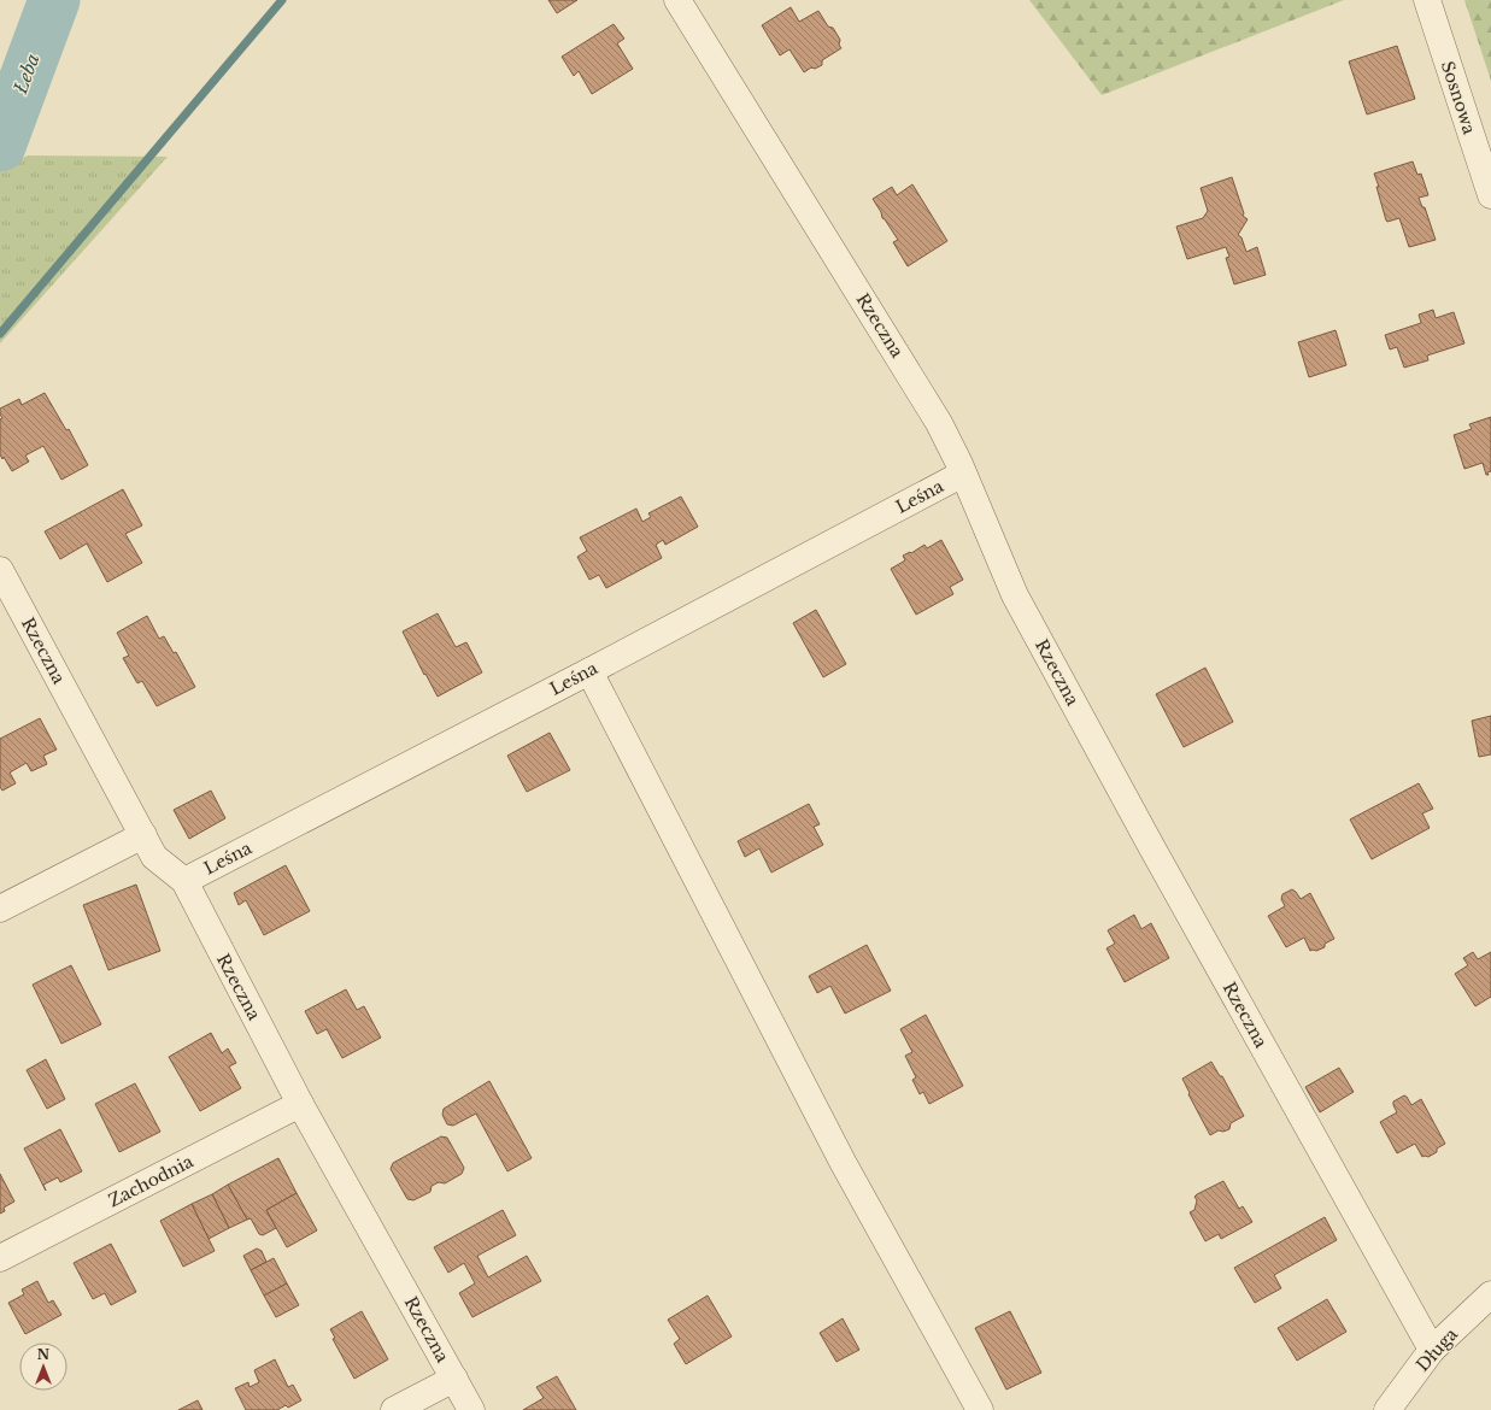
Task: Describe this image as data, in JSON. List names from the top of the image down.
{
  "streets": {
    "street": [
      "Sosnowa",
      "Rzeczna",
      "Leśna",
      "Zachodnia",
      "Długa"
    ]
  },
  "crossings": [
    ["Rzeczna", "Leśna"],
    ["Rzeczna", "Zachodnia"],
    ["Rzeczna", "Długa"]
  ],
  "water": ["Łeba"],
  "north": "top"
}
